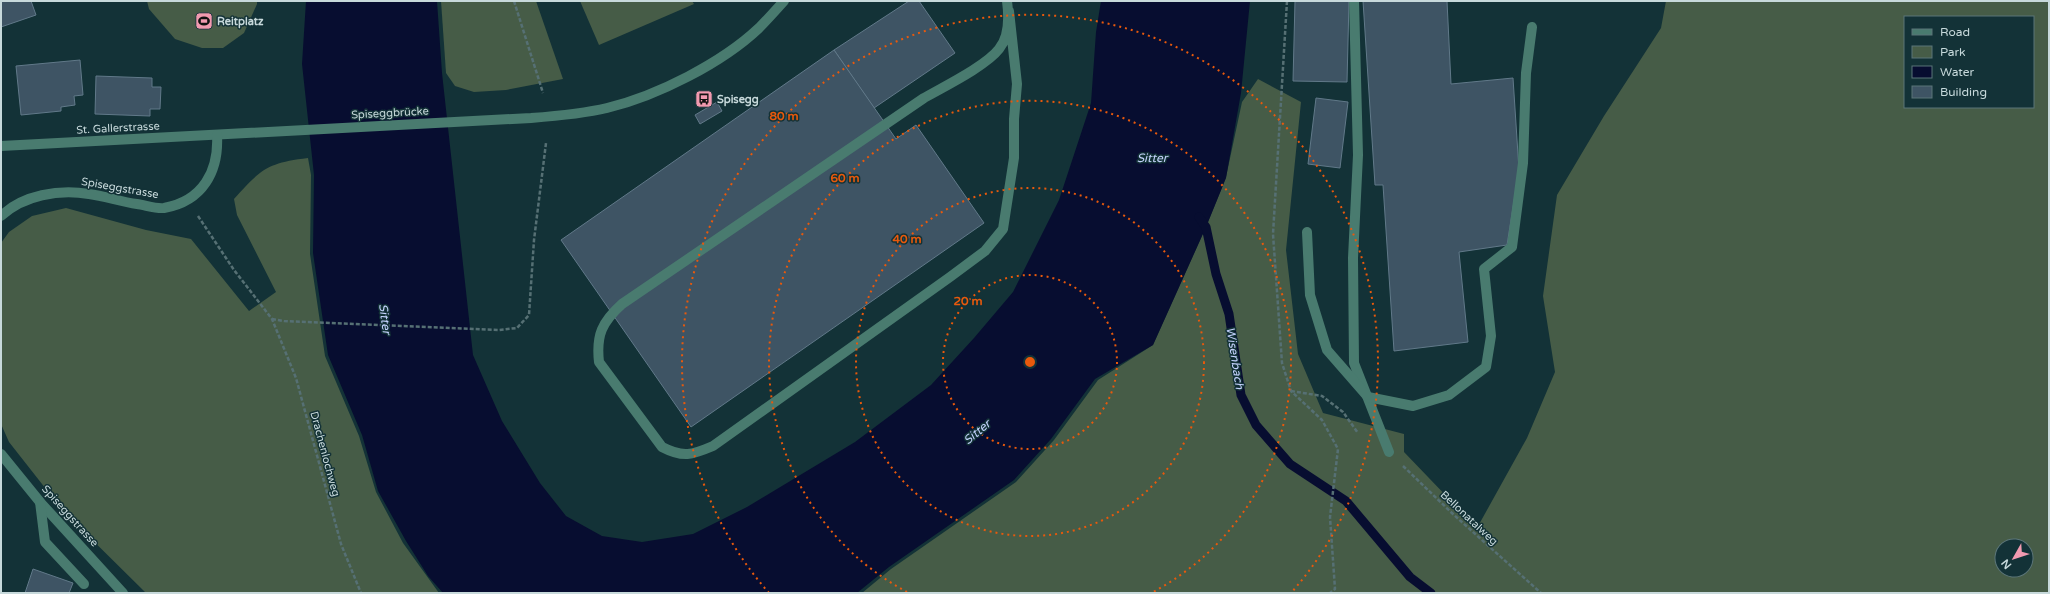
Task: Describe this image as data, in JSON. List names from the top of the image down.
{
  "streets": {
    "street": ["Spiseggbrücke", "St. Gallerstrasse", "Spiseggstrasse"],
    "path": ["Drachenlochweg", "Bellonatalweg"]
  },
  "crossings": [
    ["Spiseggbrücke", "St. Gallerstrasse"],
    ["St. Gallerstrasse", "Spiseggstrasse"],
    ["Spiseggstrasse", "Drachenlochweg"]
  ],
  "water": ["Sitter", "Wisenbach"],
  "places": {
    "sports": ["Reitplatz"],
    "bus stop": ["Spisegg"]
  },
  "legend": [
    "Road",
    "Park",
    "Water",
    "Building"
  ],
  "north": "bottom left",
  "rings": [
    "80 m",
    "60 m",
    "40 m",
    "20 m"
  ]
}
